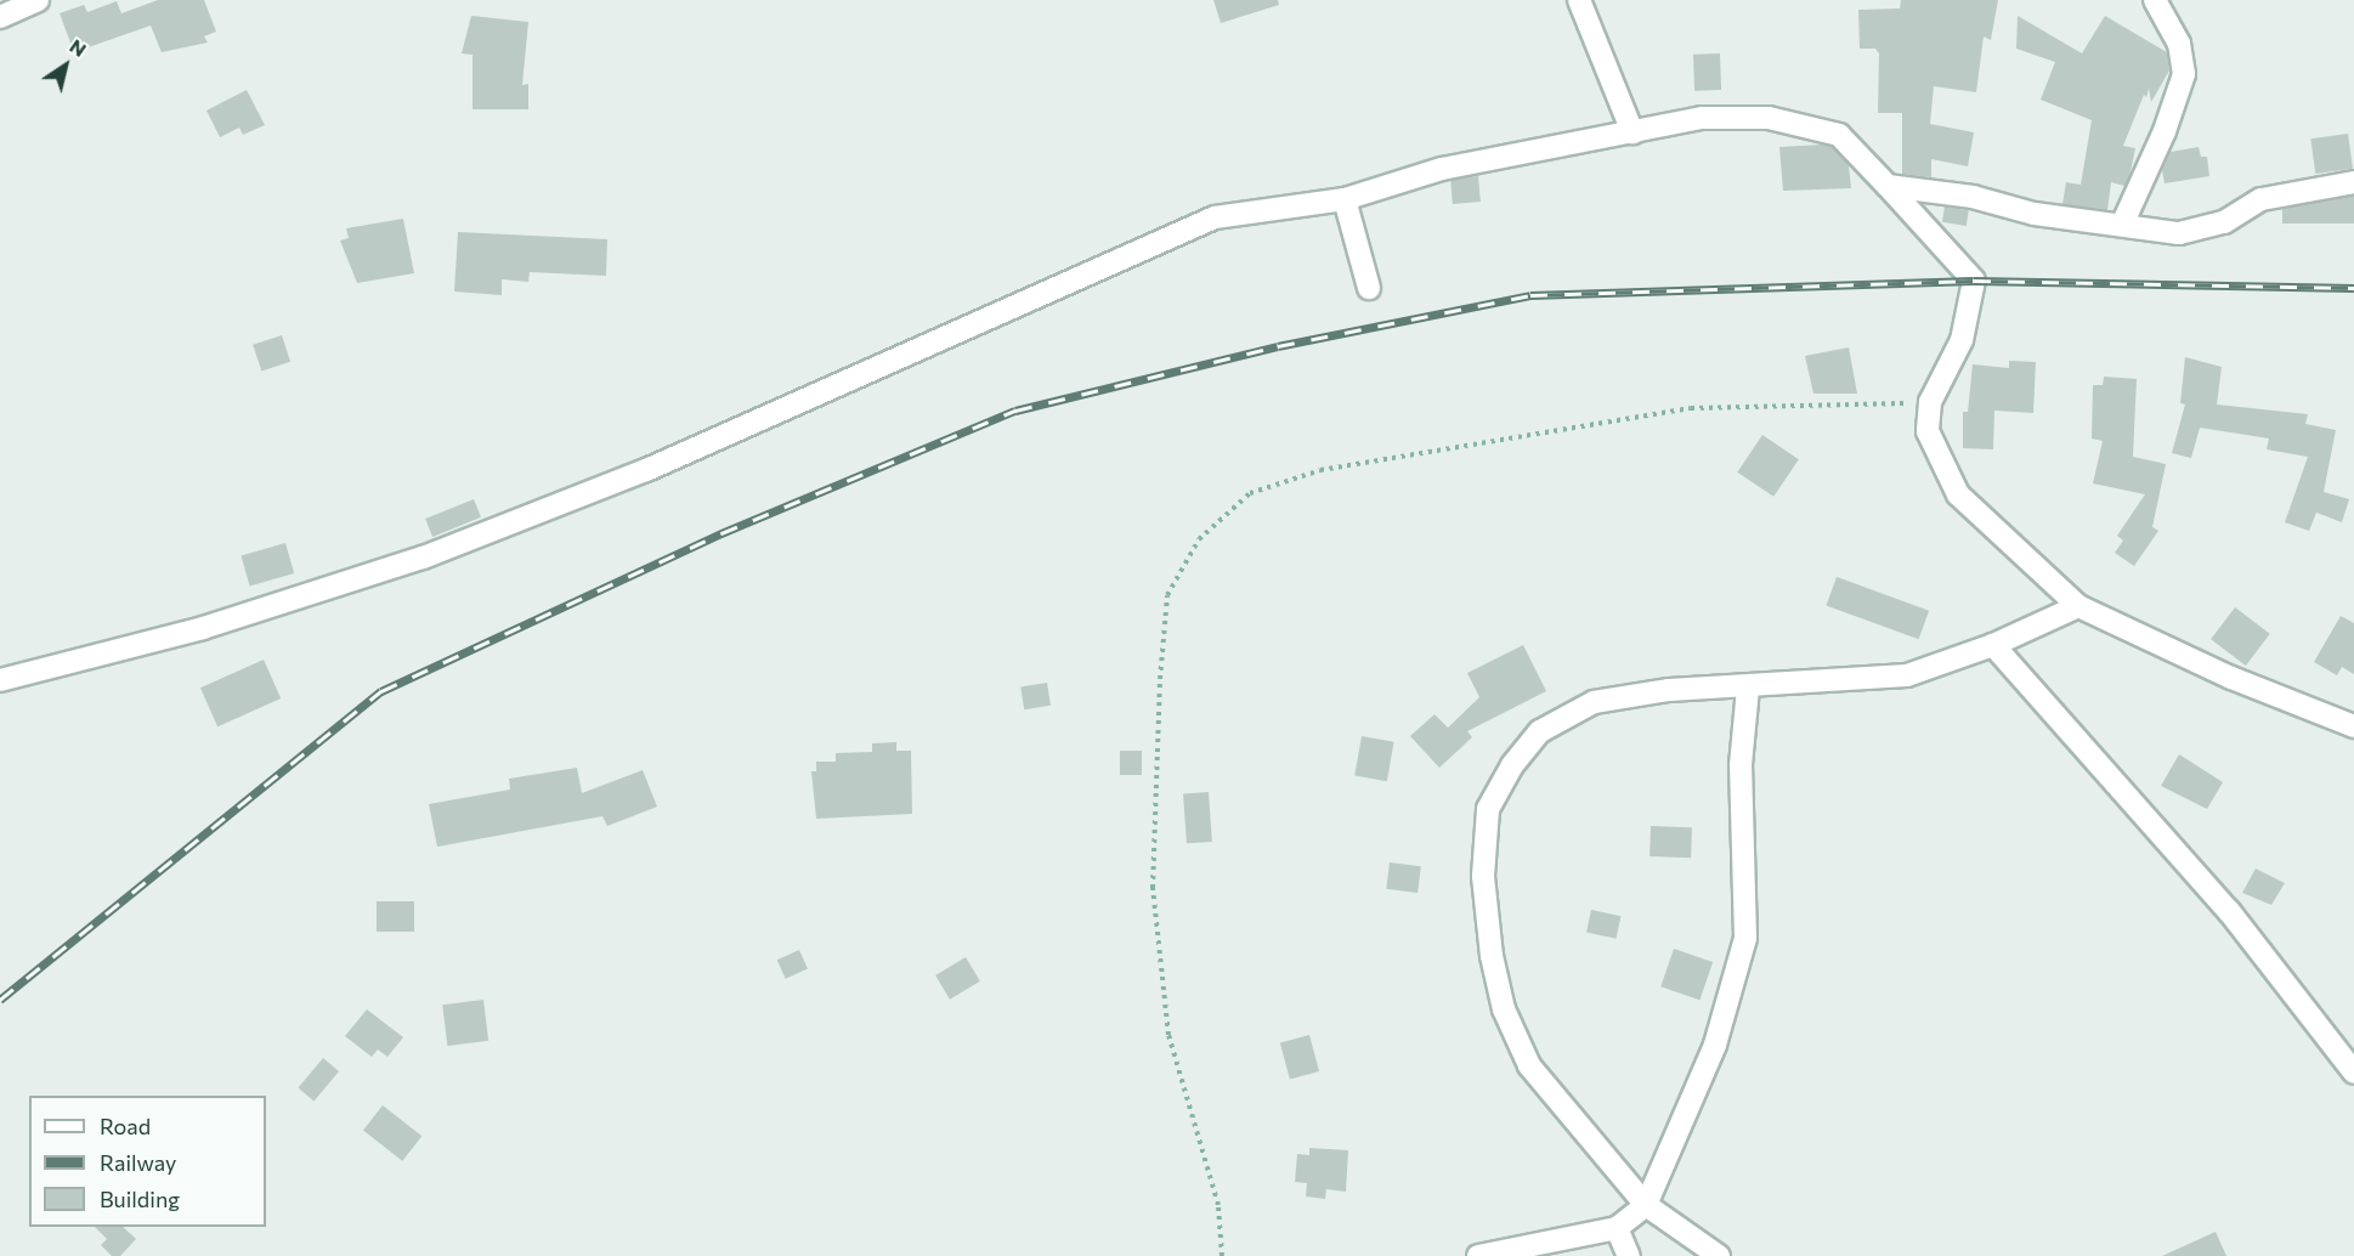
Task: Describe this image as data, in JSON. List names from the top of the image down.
{
  "legend": ["Road", "Railway", "Building"],
  "north": "top right"
}
